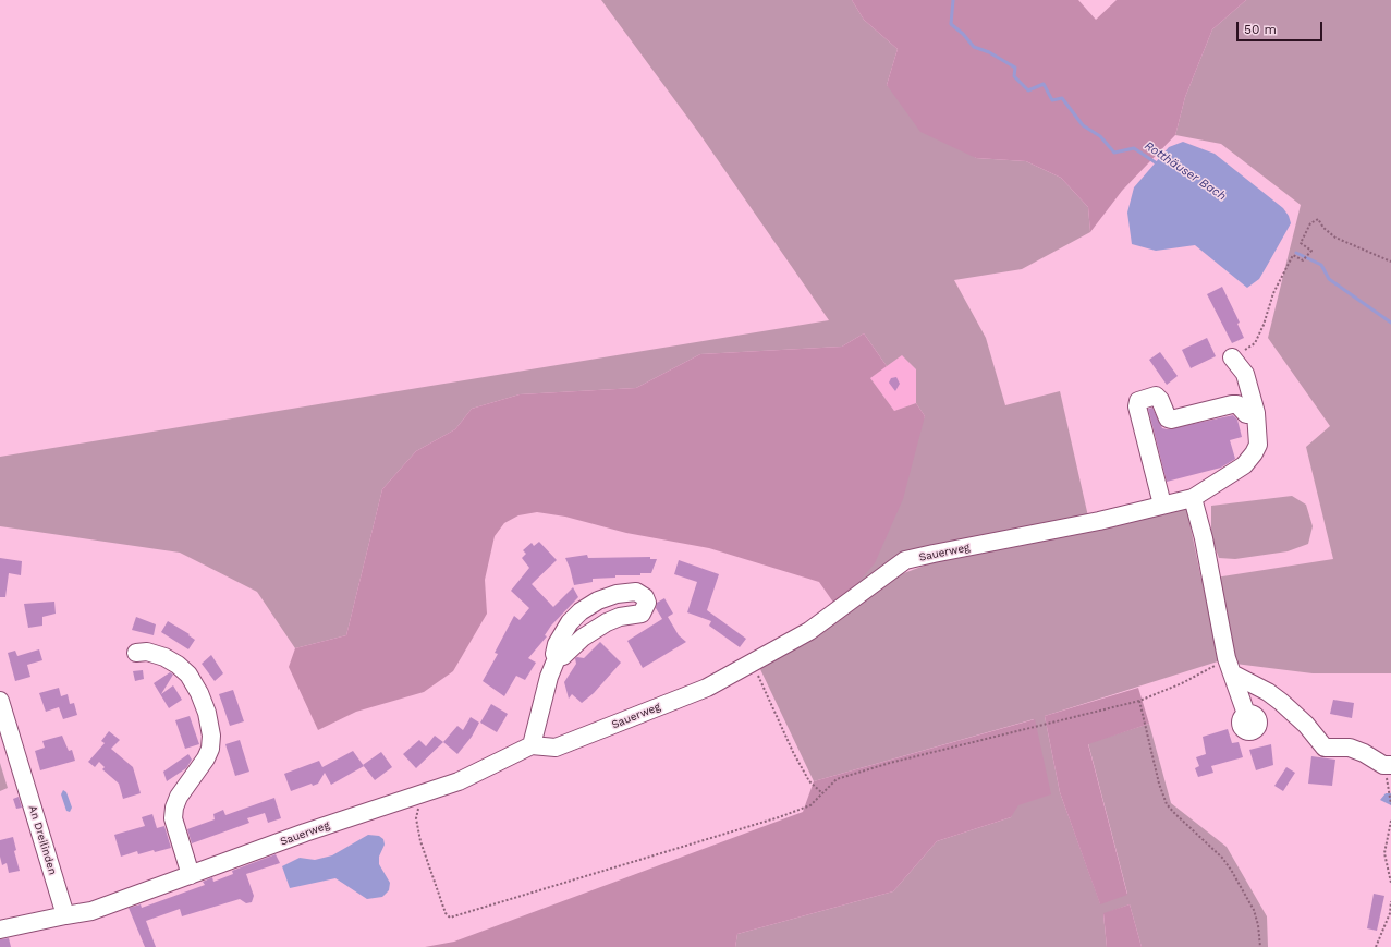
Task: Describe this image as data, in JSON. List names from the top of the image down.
{
  "streets": {
    "street": ["Sauerweg", "An Dreilinden"]
  },
  "crossings": [
    ["Sauerweg", "An Dreilinden"]
  ],
  "water": ["Rotthäuser Bach"],
  "scale_bar": "50 m"
}
